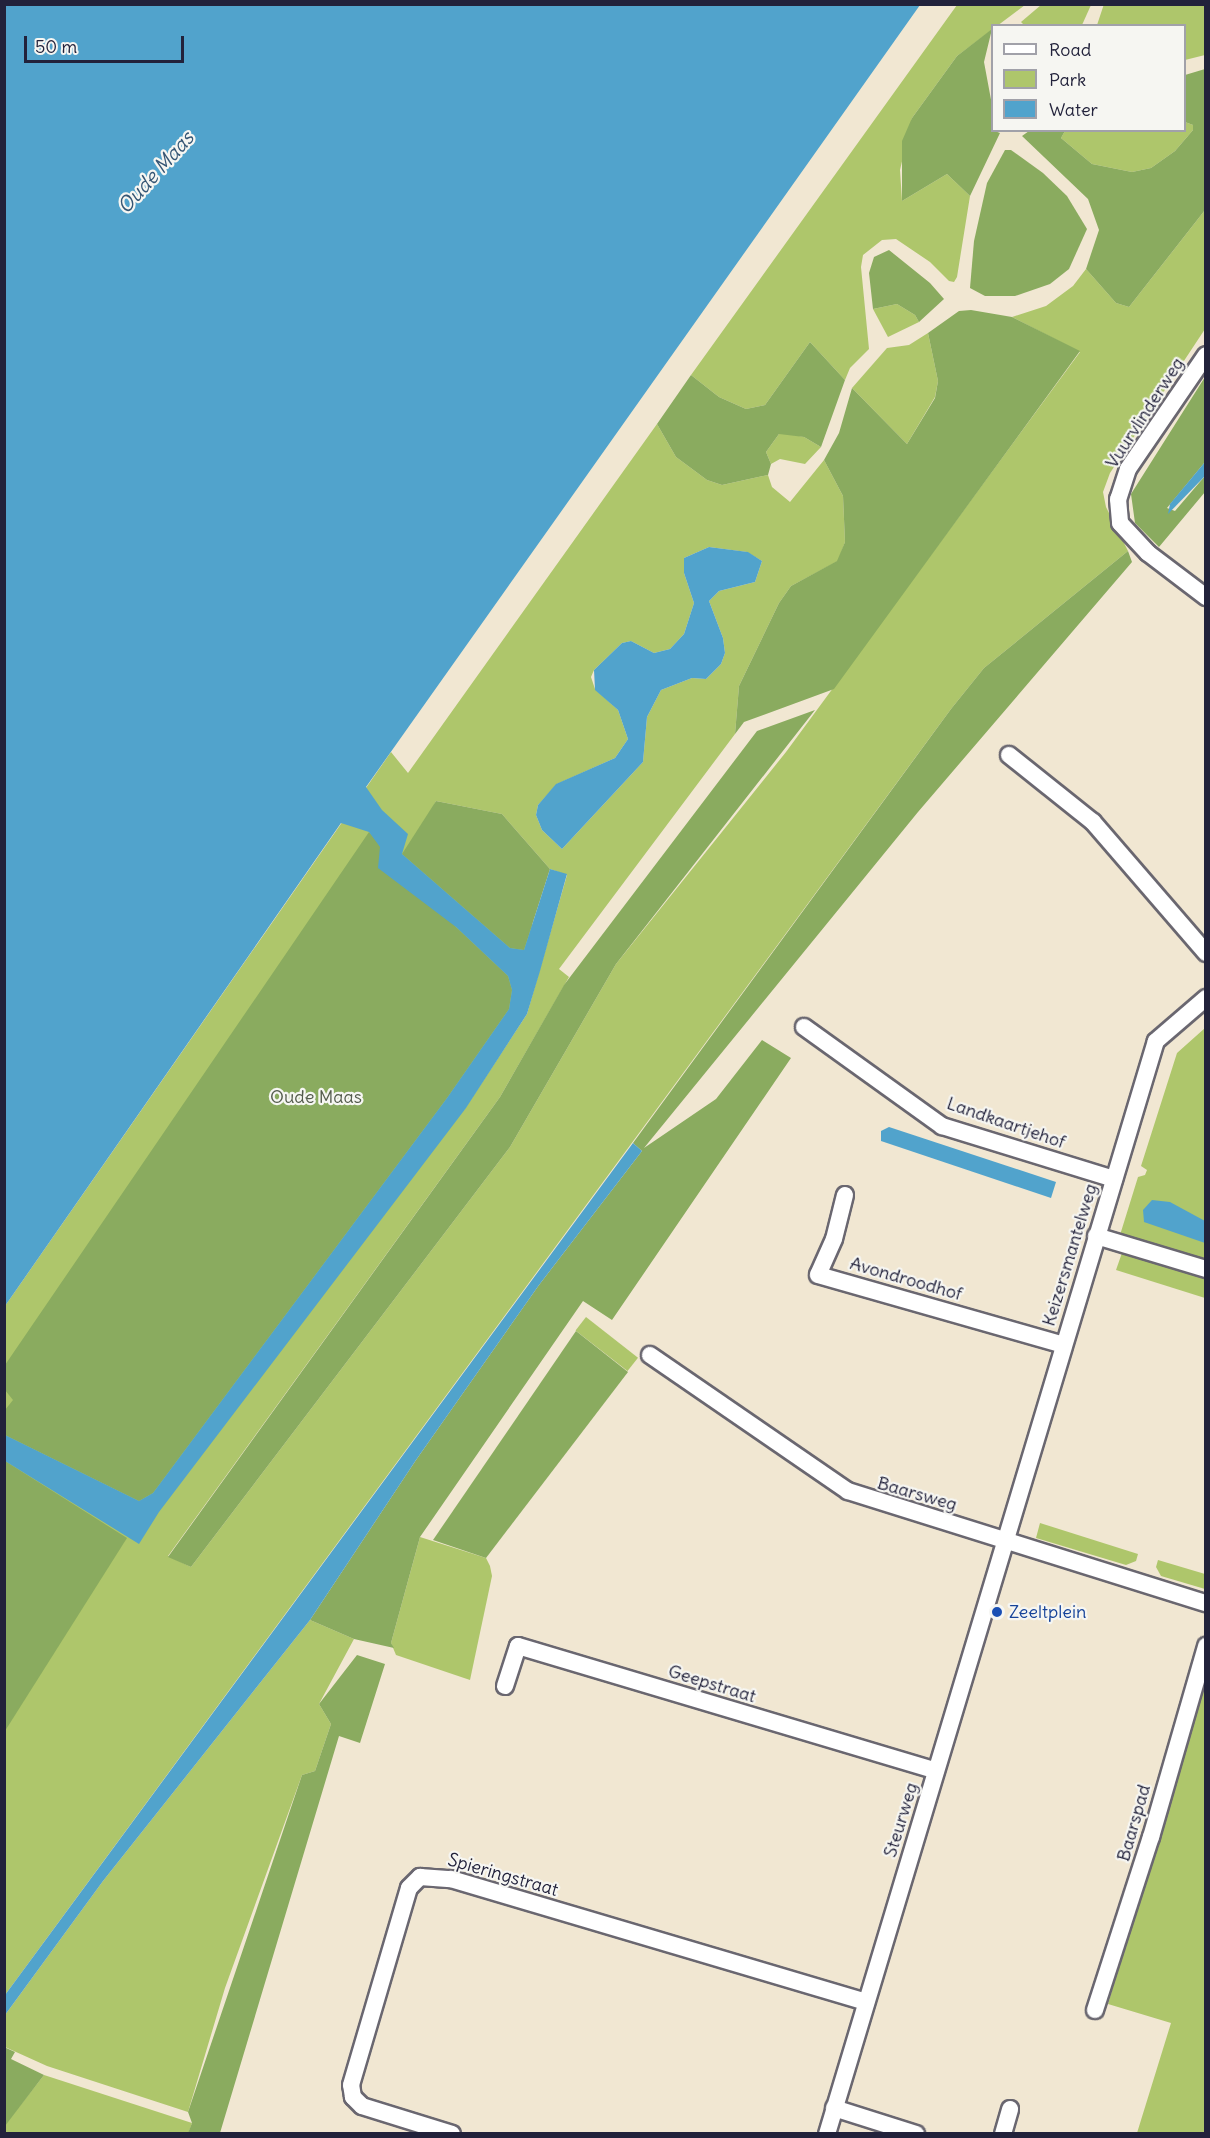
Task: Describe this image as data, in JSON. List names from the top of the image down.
{
  "streets": {
    "street": [
      "Vuurvlinderweg",
      "Landkaartjehof",
      "Keizersmantelweg",
      "Avondroodhof",
      "Baarsweg",
      "Geepstraat",
      "Steurweg",
      "Baarspad",
      "Spieringstraat"
    ]
  },
  "crossings": [
    ["Landkaartjehof", "Keizersmantelweg"],
    ["Keizersmantelweg", "Avondroodhof"],
    ["Keizersmantelweg", "Baarsweg"],
    ["Keizersmantelweg", "Steurweg"],
    ["Baarsweg", "Steurweg"],
    ["Geepstraat", "Steurweg"],
    ["Steurweg", "Spieringstraat"]
  ],
  "water": ["Oude Maas"],
  "parks": ["Oude Maas"],
  "places": ["Zeeltplein"],
  "legend": ["Road", "Park", "Water"],
  "scale_bar": "50 m"
}
